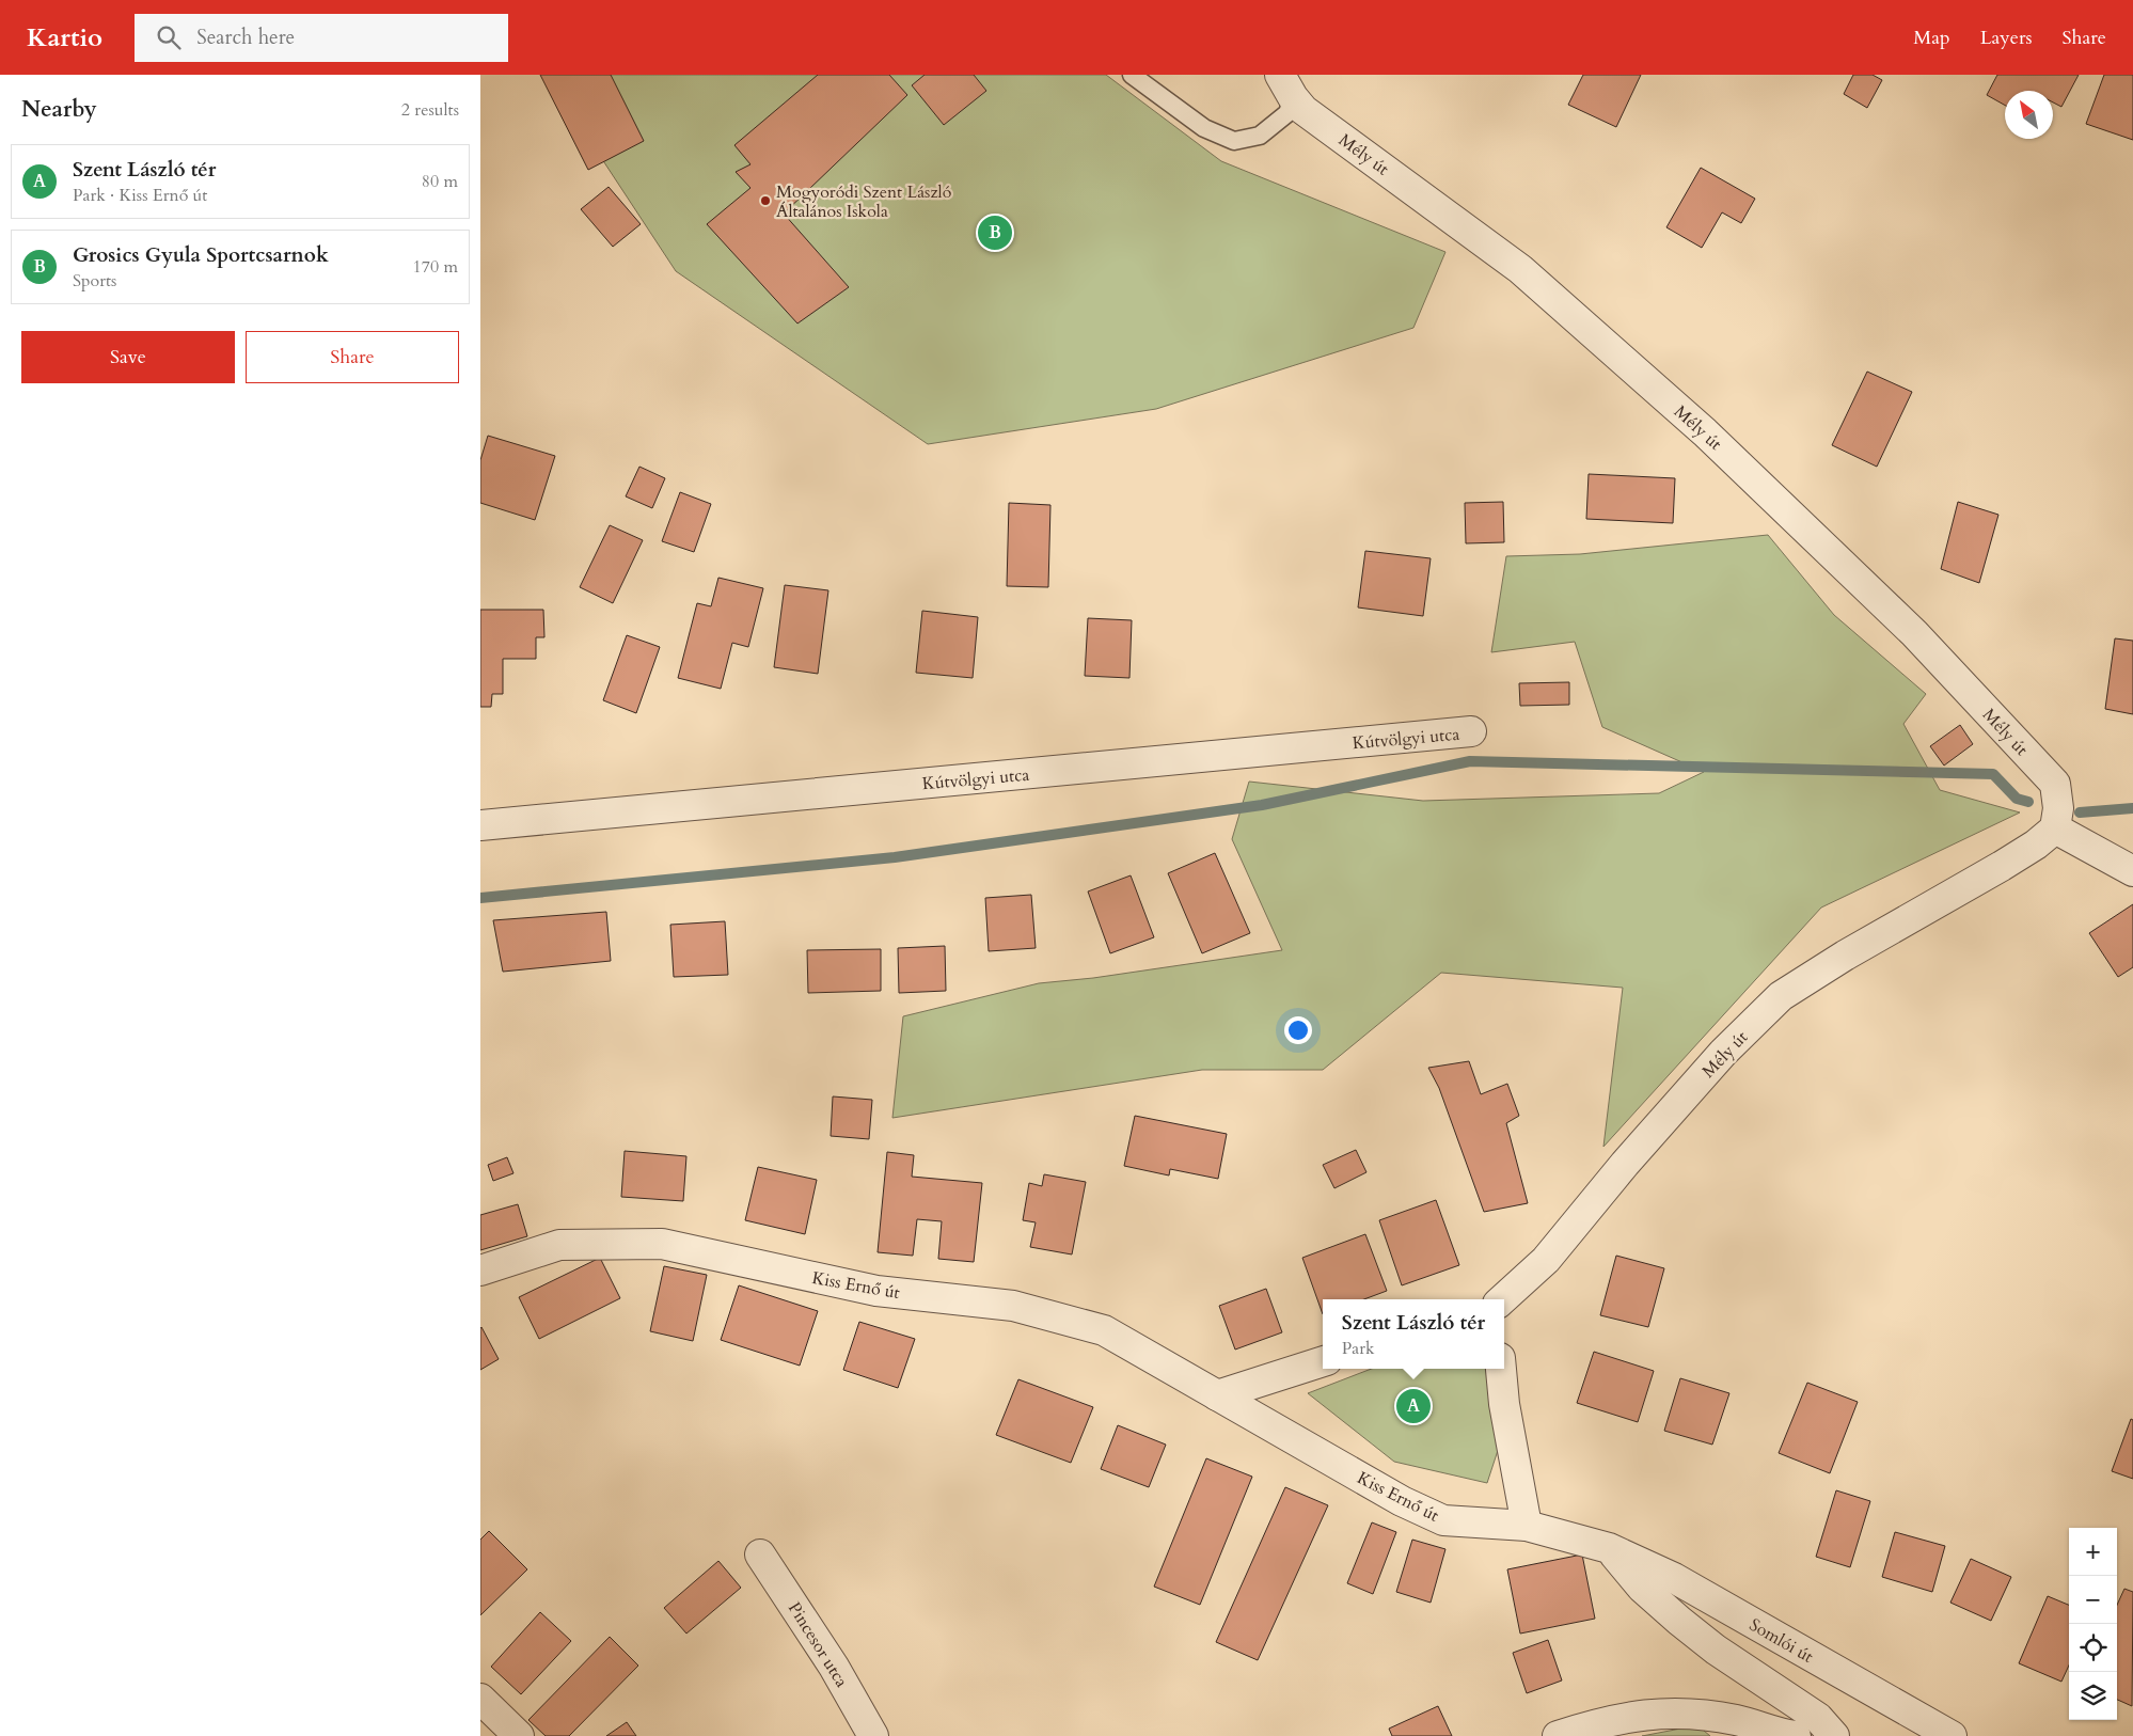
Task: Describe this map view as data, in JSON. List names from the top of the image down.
{
  "streets": {
    "street": [
      "Mély út",
      "Kútvölgyi utca",
      "Kiss Ernő út",
      "Somlói út",
      "Pincesor utca"
    ]
  },
  "crossings": [
    ["Kiss Ernő út", "Somlói út"]
  ],
  "places": ["Mogyoródi Szent László Általános Iskola"],
  "north": "top left",
  "page": {
    "header": "Kartio",
    "search": "Search here",
    "nav": ["Map", "Layers", "Share"],
    "heading": ["Nearby", "2 results"],
    "list": [
      {
        "mark": "A",
        "name": "Szent László tér",
        "note": "Park · Kiss Ernő út",
        "value": "80 m"
      },
      {
        "mark": "B",
        "name": "Grosics Gyula Sportcsarnok",
        "note": "Sports",
        "value": "170 m"
      }
    ],
    "pins": ["B", "A"],
    "buttons": ["Save", "Share"],
    "popup": ["Szent László tér", "Park"],
    "map_buttons": ["+", "−"]
  }
}
